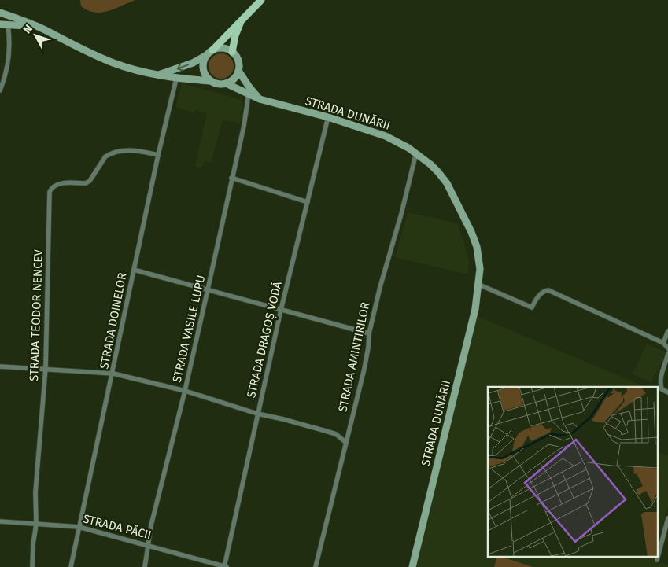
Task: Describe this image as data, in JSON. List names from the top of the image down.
{
  "streets": {
    "main road": ["STRADA DUNĂRII"],
    "street": [
      "STRADA TEODOR NENCEV",
      "STRADA DOINELOR",
      "STRADA VASILE LUPU",
      "STRADA DRAGOȘ VODĂ",
      "STRADA AMINTIRILOR",
      "STRADA PĂCII"
    ]
  },
  "crossings": [
    ["STRADA DUNĂRII", "STRADA VASILE LUPU"],
    ["STRADA DUNĂRII", "STRADA DRAGOȘ VODĂ"],
    ["STRADA DUNĂRII", "STRADA AMINTIRILOR"],
    ["STRADA TEODOR NENCEV", "STRADA DOINELOR"],
    ["STRADA TEODOR NENCEV", "STRADA PĂCII"],
    ["STRADA DOINELOR", "STRADA PĂCII"],
    ["STRADA VASILE LUPU", "STRADA PĂCII"],
    ["STRADA DRAGOȘ VODĂ", "STRADA PĂCII"]
  ],
  "north": "top left"
}
